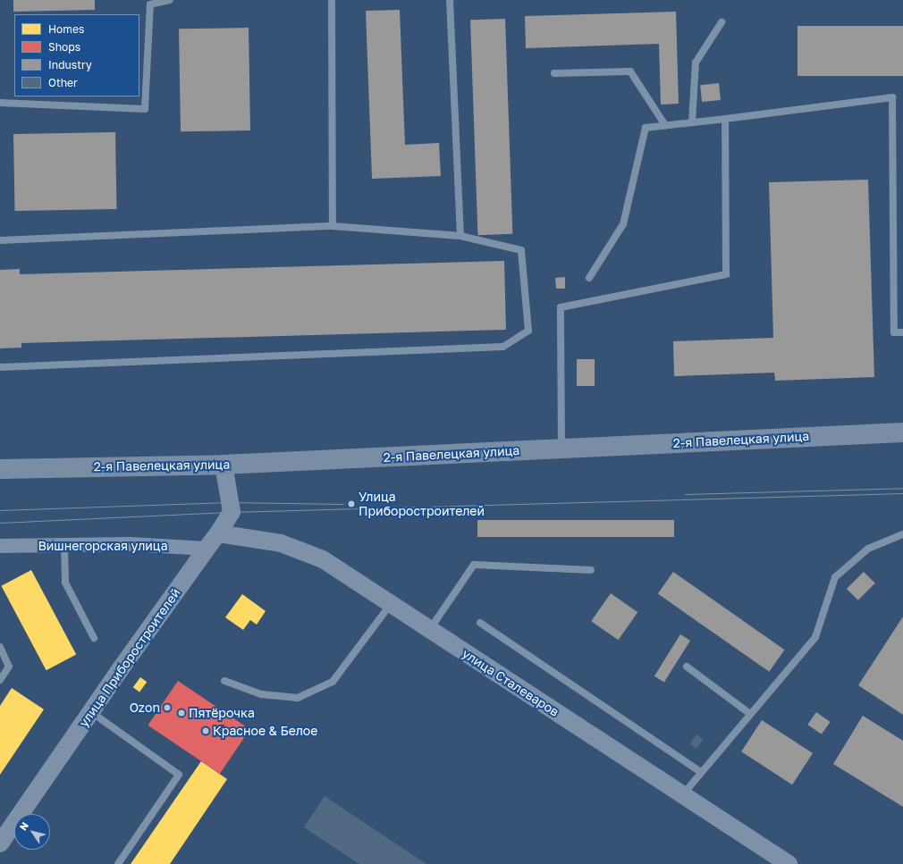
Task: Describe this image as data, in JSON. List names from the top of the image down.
{
  "streets": {
    "main road": ["2-я Павелецкая улица"],
    "street": ["Вишнегорская улица", "улица Приборостроителей", "улица Сталеваров"]
  },
  "crossings": [
    ["2-я Павелецкая улица", "улица Приборостроителей"],
    ["Вишнегорская улица", "улица Приборостроителей"],
    ["улица Приборостроителей", "улица Сталеваров"]
  ],
  "places": [
    "Улица Приборостроителей",
    "Ozon",
    "Пятёрочка",
    "Красное & Белое"
  ],
  "legend": [
    "Homes",
    "Shops",
    "Industry",
    "Other"
  ],
  "north": "top left"
}
